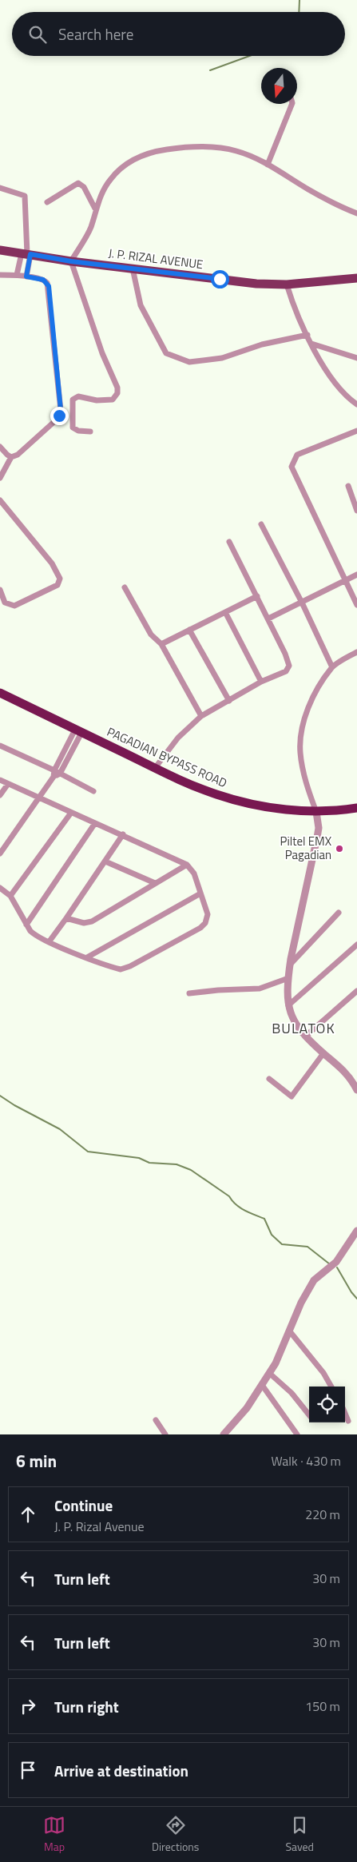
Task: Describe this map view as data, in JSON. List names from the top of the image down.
{
  "streets": {
    "highway": ["PAGADIAN BYPASS ROAD"],
    "main road": ["J. P. RIZAL AVENUE"]
  },
  "districts": ["BULATOK"],
  "places": ["Piltel EMX Pagadian"],
  "north": "bottom",
  "page": {
    "search": "Search here",
    "heading": ["6 min", "Walk · 430 m"],
    "list": [
      ["Continue", "J. P. Rizal Avenue", "220 m"],
      ["Turn left", "30 m"],
      ["Turn left", "30 m"],
      ["Turn right", "150 m"],
      "Arrive at destination"
    ],
    "nav": ["Map", "Directions", "Saved"]
  }
}
